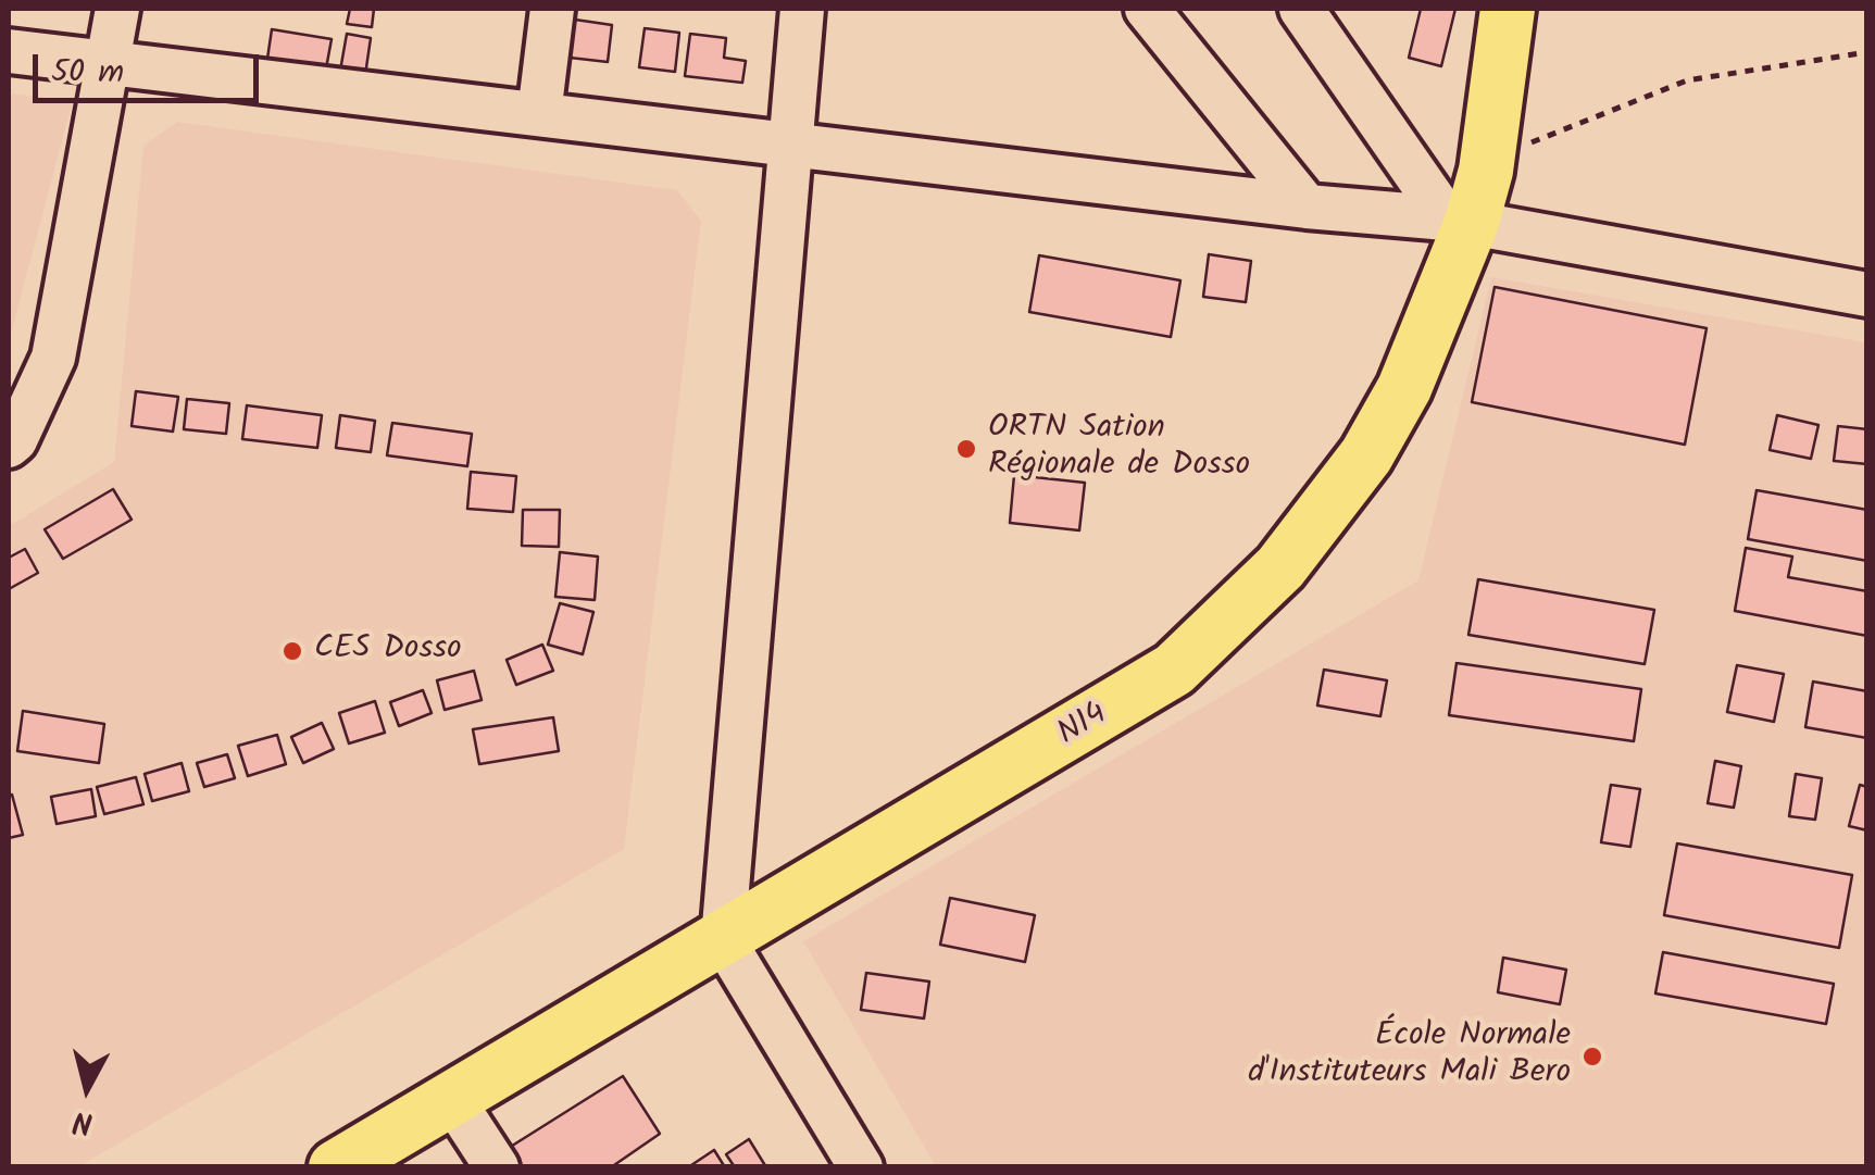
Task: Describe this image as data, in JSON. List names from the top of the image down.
{
  "streets": {
    "main road": ["N14"]
  },
  "places": ["ORTN Sation Régionale de Dosso", "CES Dosso", "École Normale d'Instituteurs Mali Bero"],
  "scale_bar": "50 m",
  "north": "bottom"
}
